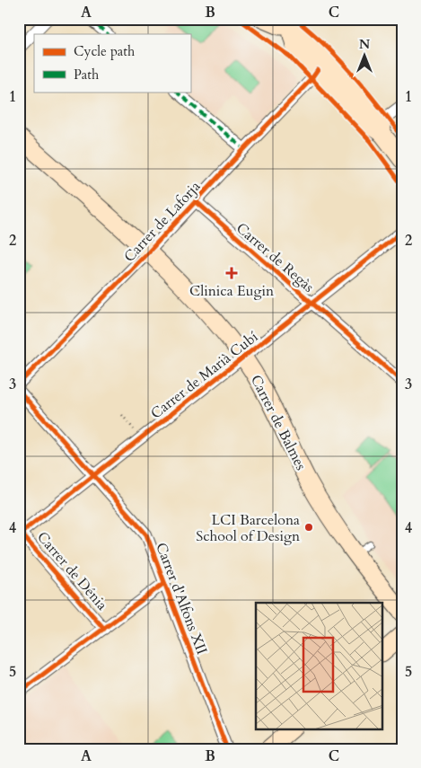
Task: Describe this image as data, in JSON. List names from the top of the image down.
{
  "streets": {
    "main road": ["Carrer de Balmes"],
    "street": [
      "Carrer de Laforja",
      "Carrer de Regàs",
      "Carrer de Marià Cubí",
      "Carrer de Dénia",
      "Carrer d'Alfons XII"
    ]
  },
  "crossings": [
    ["Carrer de Laforja", "Carrer de Regàs"],
    ["Carrer de Laforja", "Carrer de Balmes"],
    ["Carrer de Regàs", "Carrer de Marià Cubí"],
    ["Carrer de Marià Cubí", "Carrer de Balmes"],
    ["Carrer de Marià Cubí", "Carrer de Dénia"],
    ["Carrer de Marià Cubí", "Carrer d'Alfons XII"]
  ],
  "places": {
    "health": ["Clinica Eugin"],
    "other": ["LCI Barcelona School of Design"]
  },
  "legend": ["Cycle path", "Path"],
  "north": "top",
  "grid": {
    "columns": ["A", "B", "C"],
    "rows": [
      "1",
      "2",
      "3",
      "4",
      "5"
    ]
  }
}
